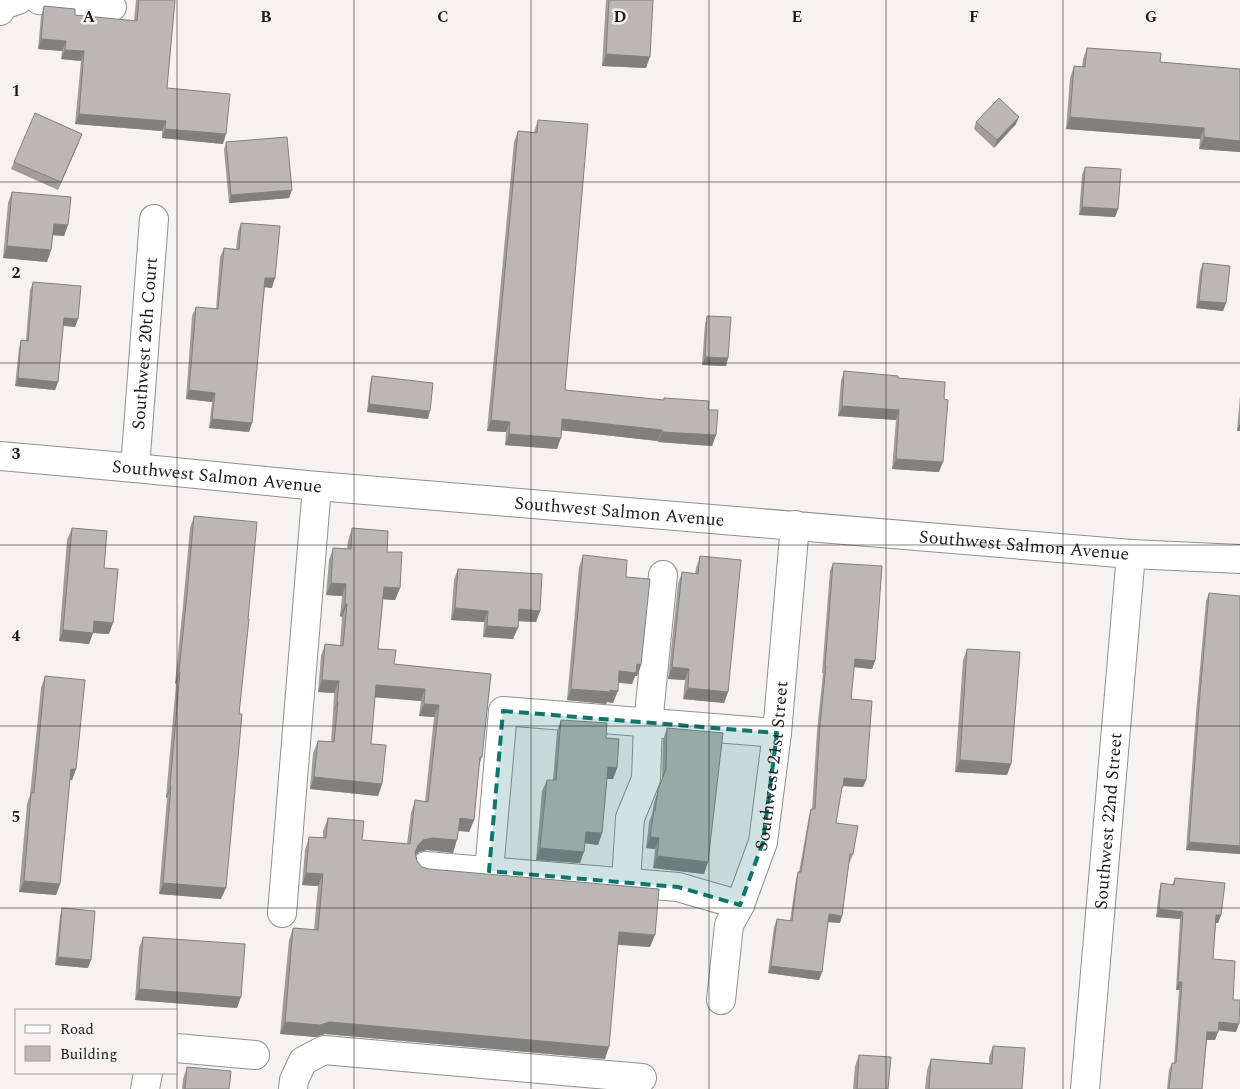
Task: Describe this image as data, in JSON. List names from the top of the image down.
{
  "streets": {
    "street": [
      "Southwest 20th Court",
      "Southwest Salmon Avenue",
      "Southwest 21st Street",
      "Southwest 22nd Street"
    ]
  },
  "crossings": [
    ["Southwest 20th Court", "Southwest Salmon Avenue"],
    ["Southwest Salmon Avenue", "Southwest 21st Street"],
    ["Southwest Salmon Avenue", "Southwest 22nd Street"]
  ],
  "legend": ["Road", "Building"],
  "grid": {
    "columns": [
      "A",
      "B",
      "C",
      "D",
      "E",
      "F",
      "G"
    ],
    "rows": [
      "1",
      "2",
      "3",
      "4",
      "5"
    ]
  }
}
